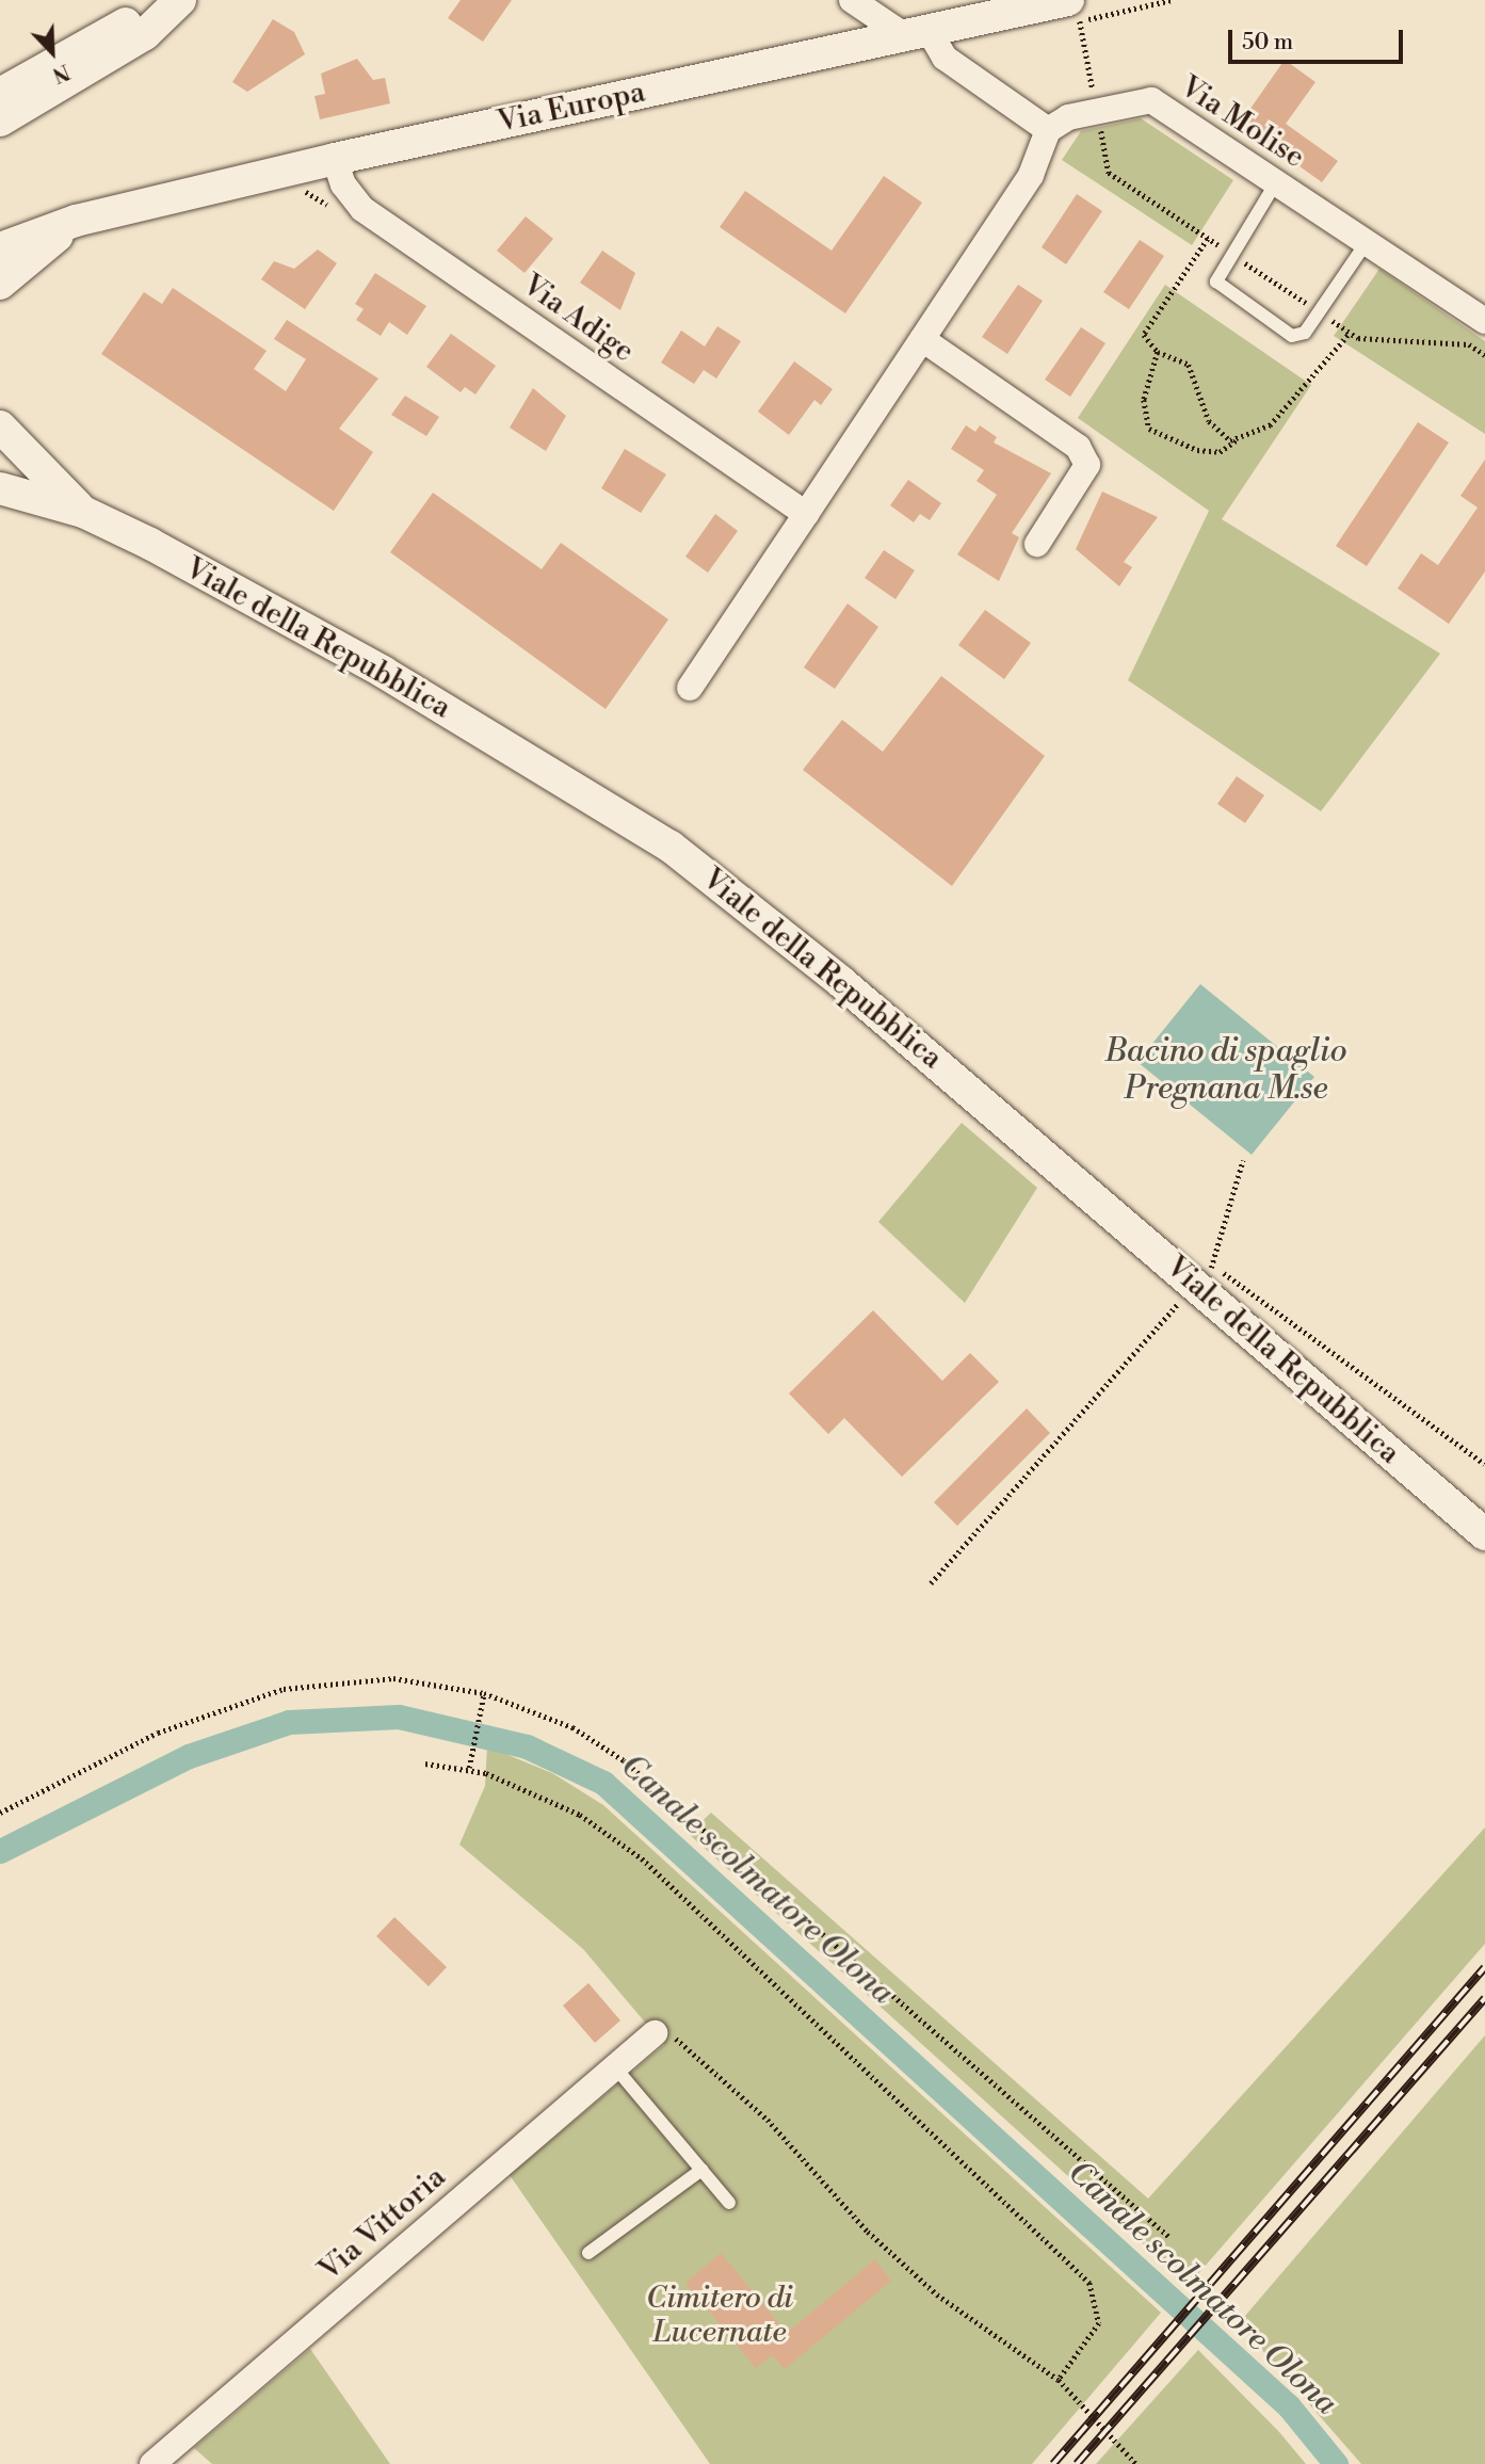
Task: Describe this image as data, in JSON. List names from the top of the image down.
{
  "streets": {
    "street": [
      "Via Europa",
      "Via Molise",
      "Via Adige",
      "Viale della Repubblica",
      "Via Vittoria"
    ]
  },
  "crossings": [
    ["Via Europa", "Via Adige"]
  ],
  "water": ["Bacino di spaglio Pregnana M.se", "Canale scolmatore Olona"],
  "parks": ["Cimitero di Lucernate"],
  "scale_bar": "50 m",
  "north": "bottom right"
}
